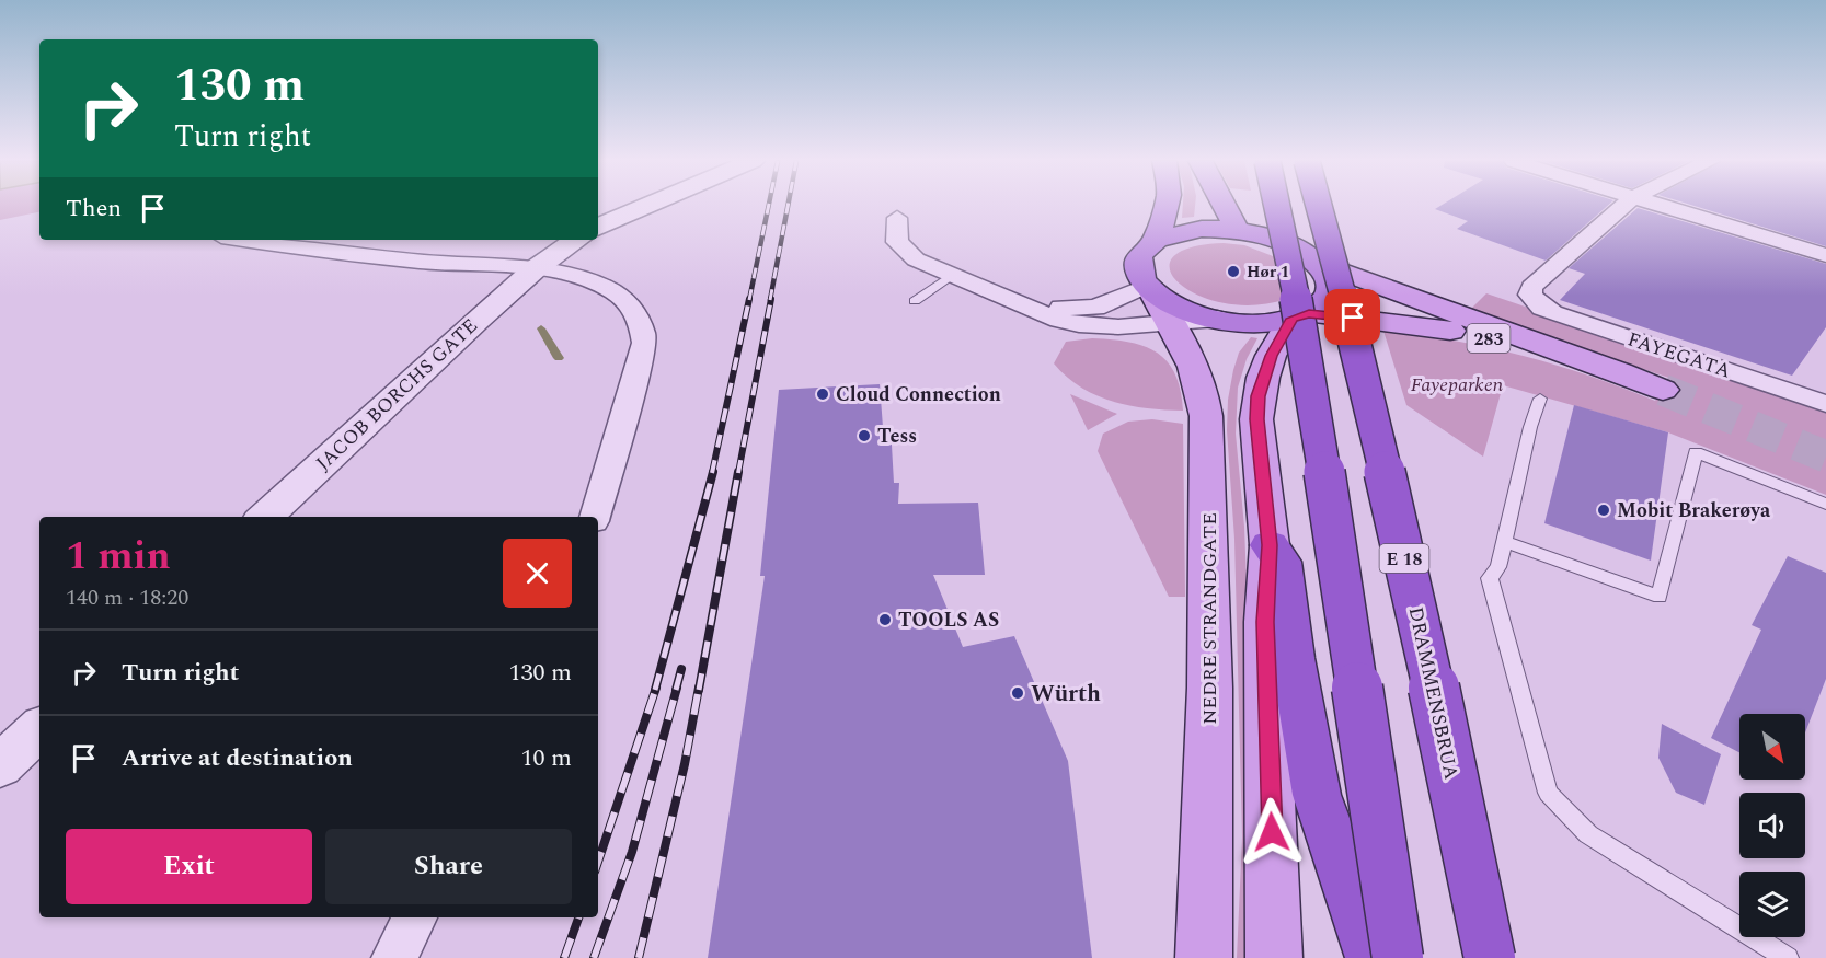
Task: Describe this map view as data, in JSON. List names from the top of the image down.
{
  "streets": {
    "highway": ["E 18", "DRAMMENSBRUA"],
    "main road": ["283", "NEDRE STRANDGATE"],
    "street": ["FAYEGATA", "JACOB BORCHS GATE"]
  },
  "parks": ["Fayeparken"],
  "places": [
    "Hør 1",
    "Cloud Connection",
    "Tess",
    "Mobit Brakerøya",
    "TOOLS AS",
    "Würth"
  ],
  "north": "bottom right",
  "page": {
    "turn": ["130 m", "Turn right"],
    "then": "Then",
    "heading": ["1 min", "140 m · 18:20"],
    "list": [
      {
        "name": "Turn right",
        "value": "130 m"
      },
      {
        "name": "Arrive at destination",
        "value": "10 m"
      }
    ],
    "buttons": ["Exit", "Share"]
  }
}
